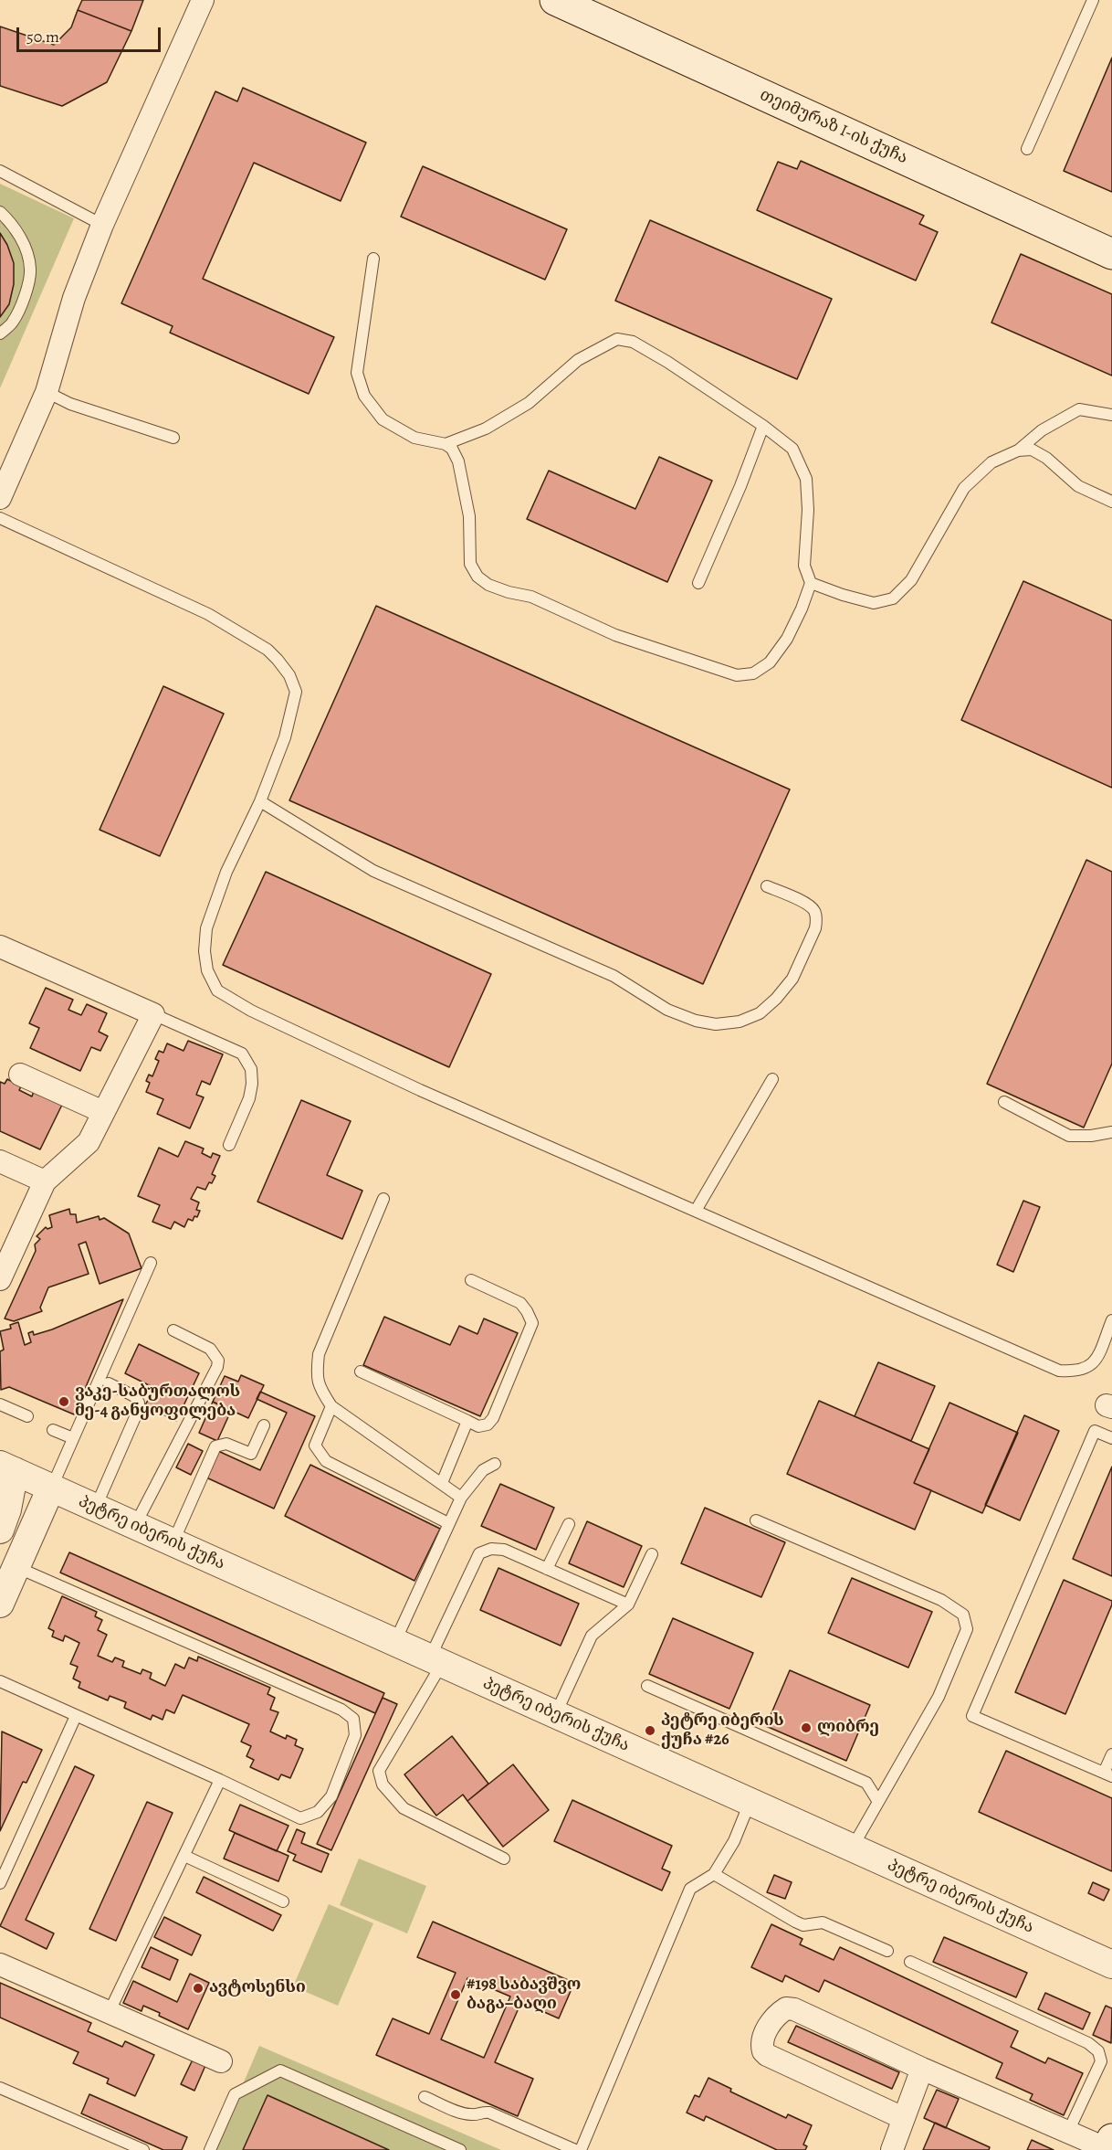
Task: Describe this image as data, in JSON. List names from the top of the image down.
{
  "streets": {
    "main road": ["თეიმურაზ I-ის ქუჩა"],
    "street": ["პეტრე იბერის ქუჩა"]
  },
  "places": [
    "ვაკე-საბურთალოს მე-4 განყოფილება",
    "ლიბრე",
    "პეტრე იბერის ქუჩა #26",
    "ავტოსენსი",
    "#198 საბავშვო ბაგა–ბაღი"
  ],
  "scale_bar": "50 m"
}
